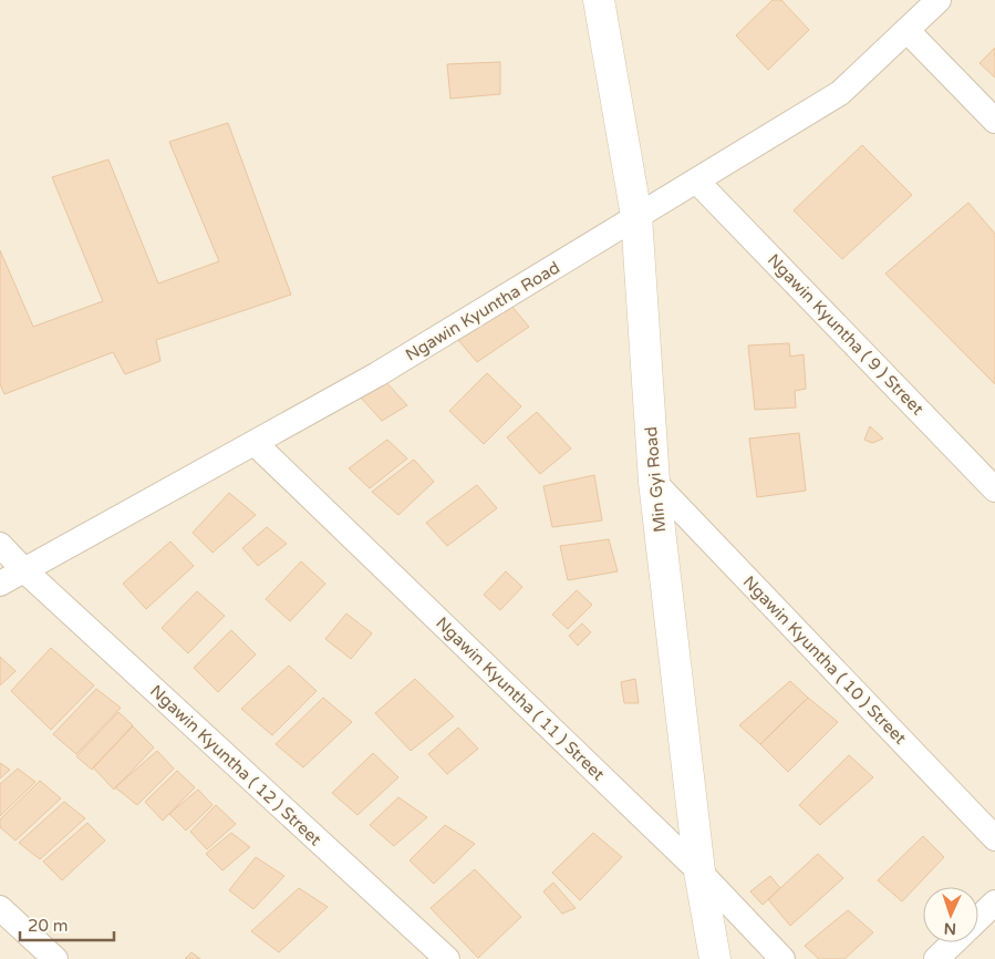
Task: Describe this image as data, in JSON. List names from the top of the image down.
{
  "streets": {
    "main road": ["Min Gyi Road"],
    "street": [
      "Ngawin Kyuntha Road",
      "Ngawin Kyuntha ( 9 ) Street",
      "Ngawin Kyuntha ( 10 ) Street",
      "Ngawin Kyuntha ( 11 ) Street",
      "Ngawin Kyuntha ( 12 ) Street"
    ]
  },
  "crossings": [
    ["Ngawin Kyuntha Road", "Ngawin Kyuntha ( 9 ) Street"],
    ["Ngawin Kyuntha Road", "Min Gyi Road"],
    ["Ngawin Kyuntha Road", "Ngawin Kyuntha ( 11 ) Street"],
    ["Ngawin Kyuntha Road", "Ngawin Kyuntha ( 12 ) Street"],
    ["Min Gyi Road", "Ngawin Kyuntha ( 10 ) Street"],
    ["Min Gyi Road", "Ngawin Kyuntha ( 11 ) Street"]
  ],
  "scale_bar": "20 m",
  "north": "bottom"
}
